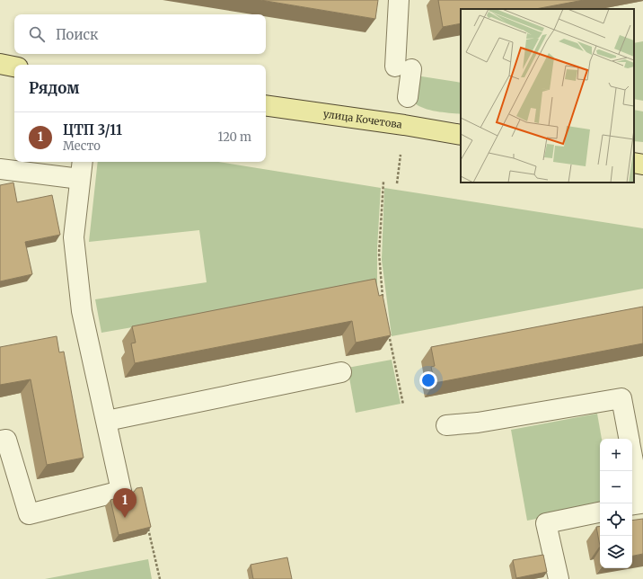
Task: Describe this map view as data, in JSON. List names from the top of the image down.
{
  "streets": {
    "main road": ["улица Кочетова"]
  },
  "page": {
    "search": "Поиск",
    "heading": "Рядом",
    "list": [
      {
        "mark": "1",
        "name": "ЦТП 3/11",
        "note": "Место",
        "value": "120 m"
      }
    ],
    "map_buttons": ["+", "−"],
    "pins": "1"
  }
}
